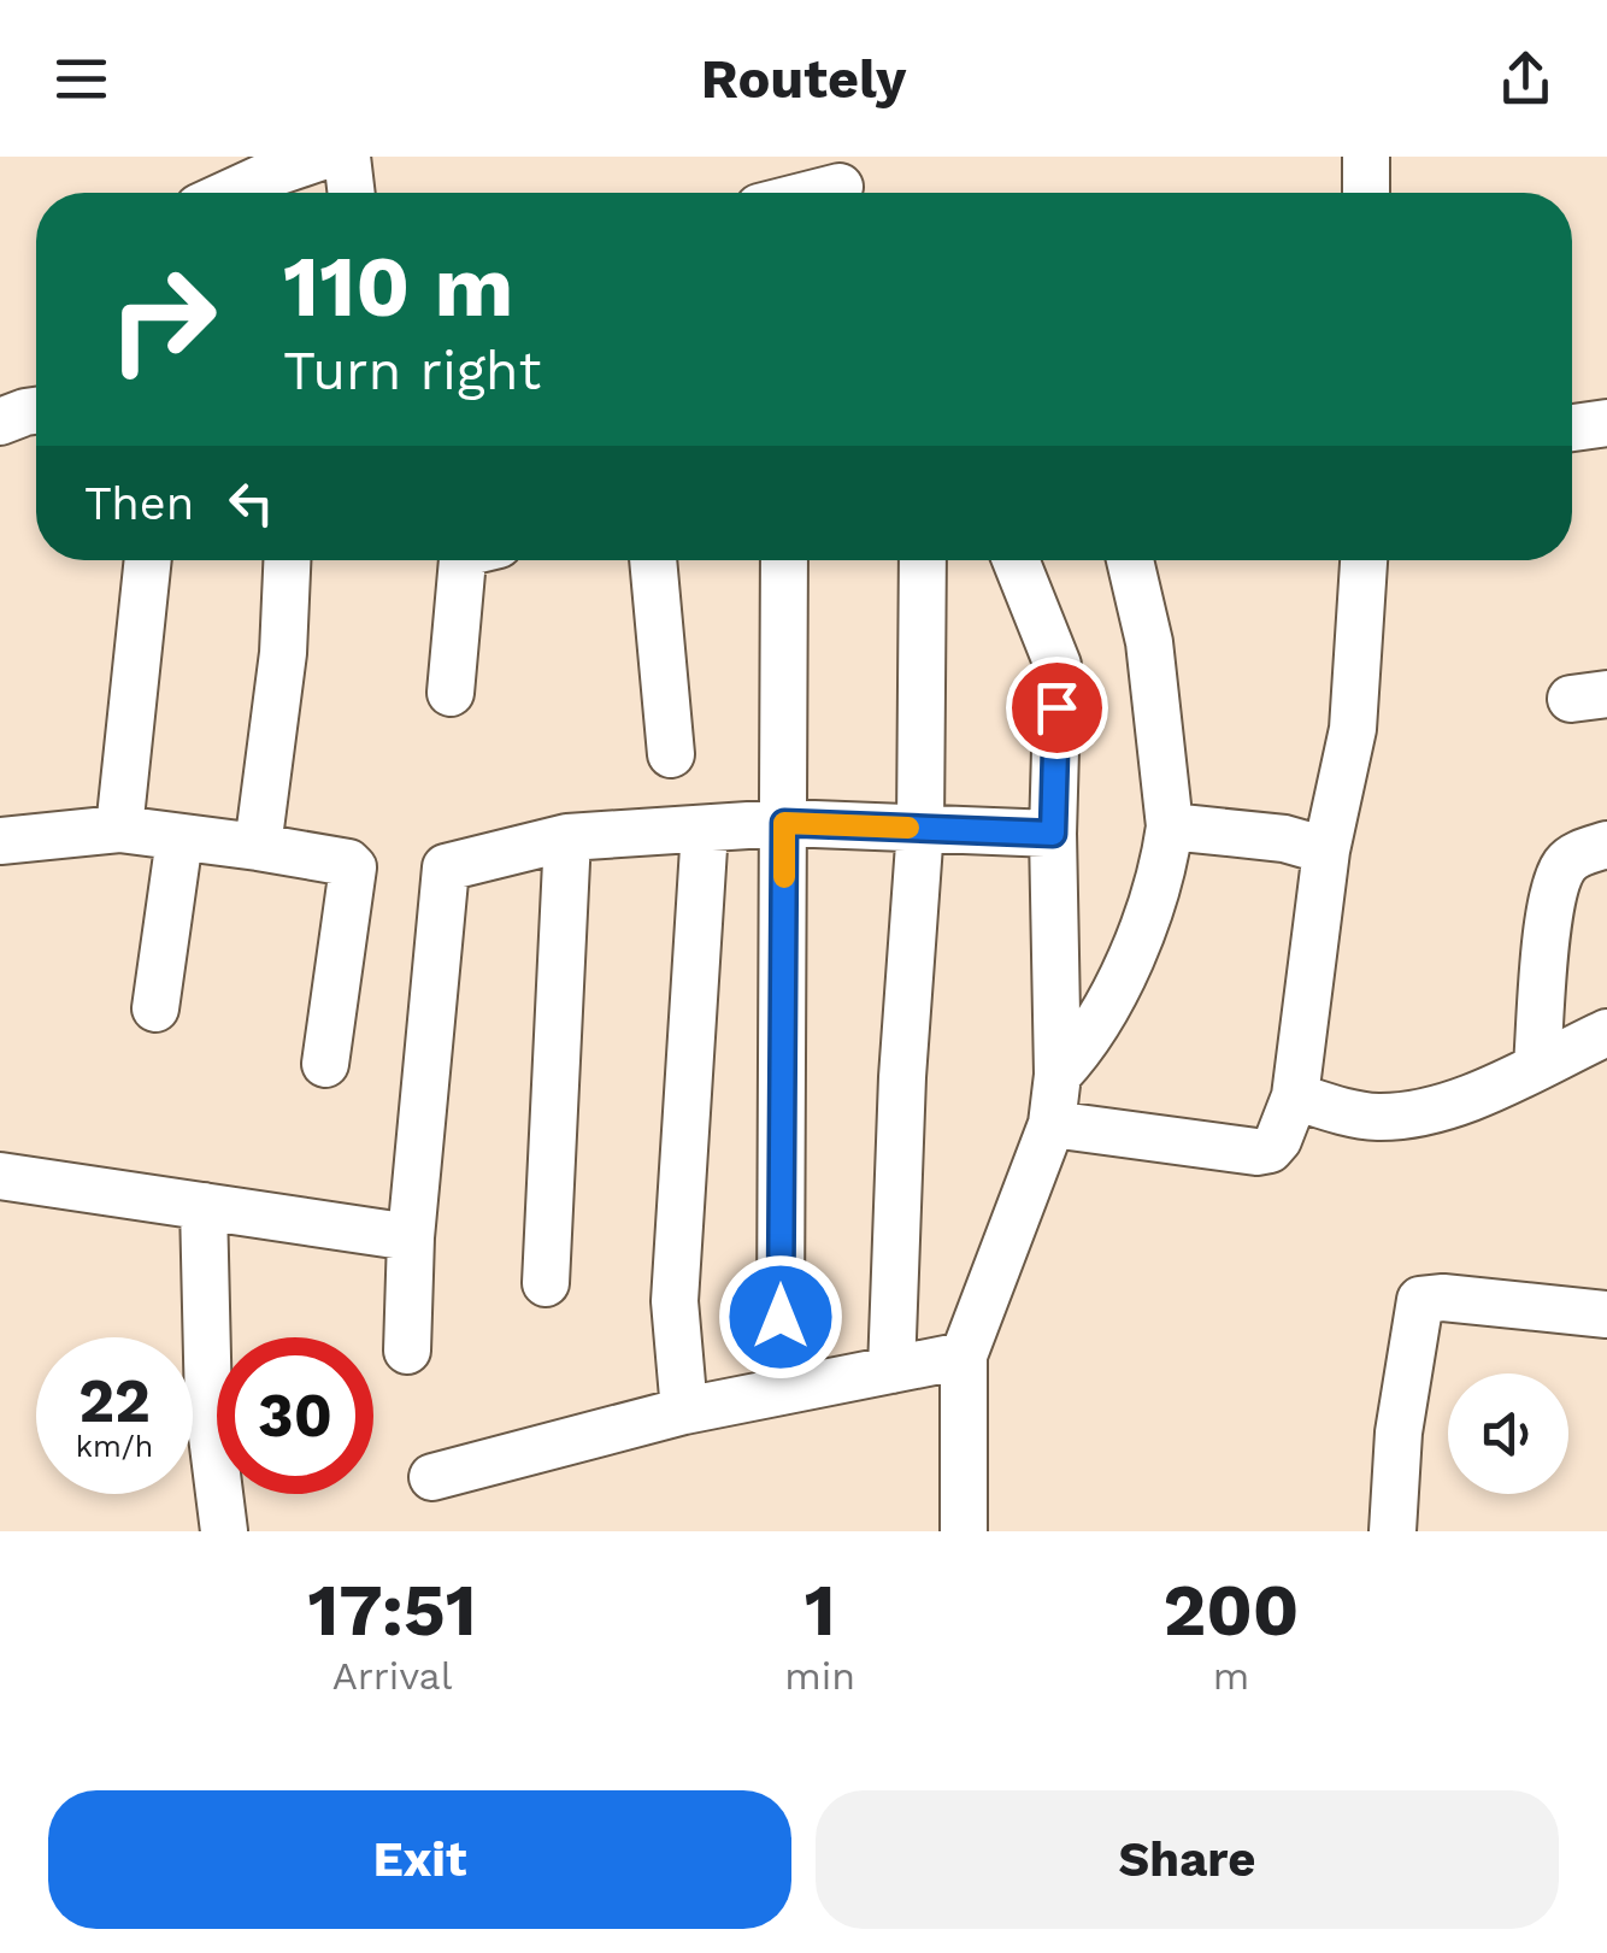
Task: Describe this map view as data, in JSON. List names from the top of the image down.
{
  "page": {
    "header": "Routely",
    "turn": ["110 m", "Turn right"],
    "then": "Then",
    "speed": "22 km/h",
    "limit": "30",
    "eta": [
      "17:51",
      "Arrival",
      "1",
      "min",
      "200",
      "m"
    ],
    "buttons": ["Exit", "Share"]
  }
}
